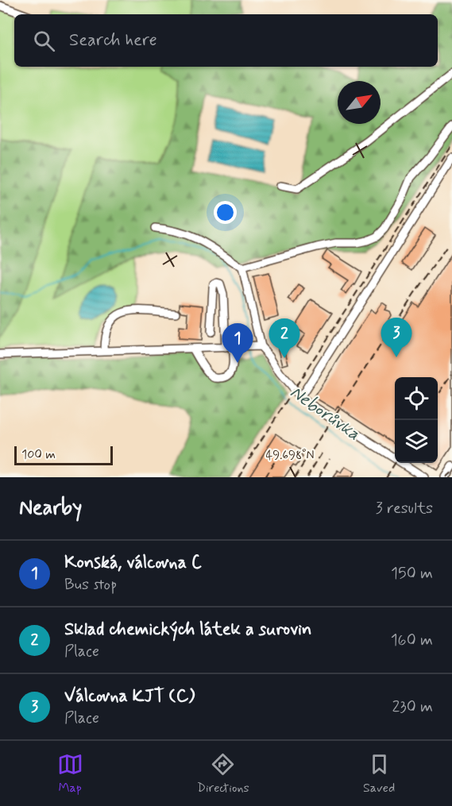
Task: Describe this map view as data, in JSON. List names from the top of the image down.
{
  "water": ["Neborůvka"],
  "scale_bar": "100 m",
  "north": "top right",
  "page": {
    "search": "Search here",
    "pins": ["3", "2", "1"],
    "scale": "100 m",
    "heading": ["Nearby", "3 results"],
    "list": [
      {
        "mark": "1",
        "name": "Konská, válcovna C",
        "note": "Bus stop",
        "value": "150 m"
      },
      {
        "mark": "2",
        "name": "Sklad chemických látek a surovin",
        "note": "Place",
        "value": "160 m"
      },
      {
        "mark": "3",
        "name": "Válcovna KJT (C)",
        "note": "Place",
        "value": "230 m"
      }
    ],
    "nav": ["Map", "Directions", "Saved"]
  },
  "coordinates": ["49.698°N"]
}
